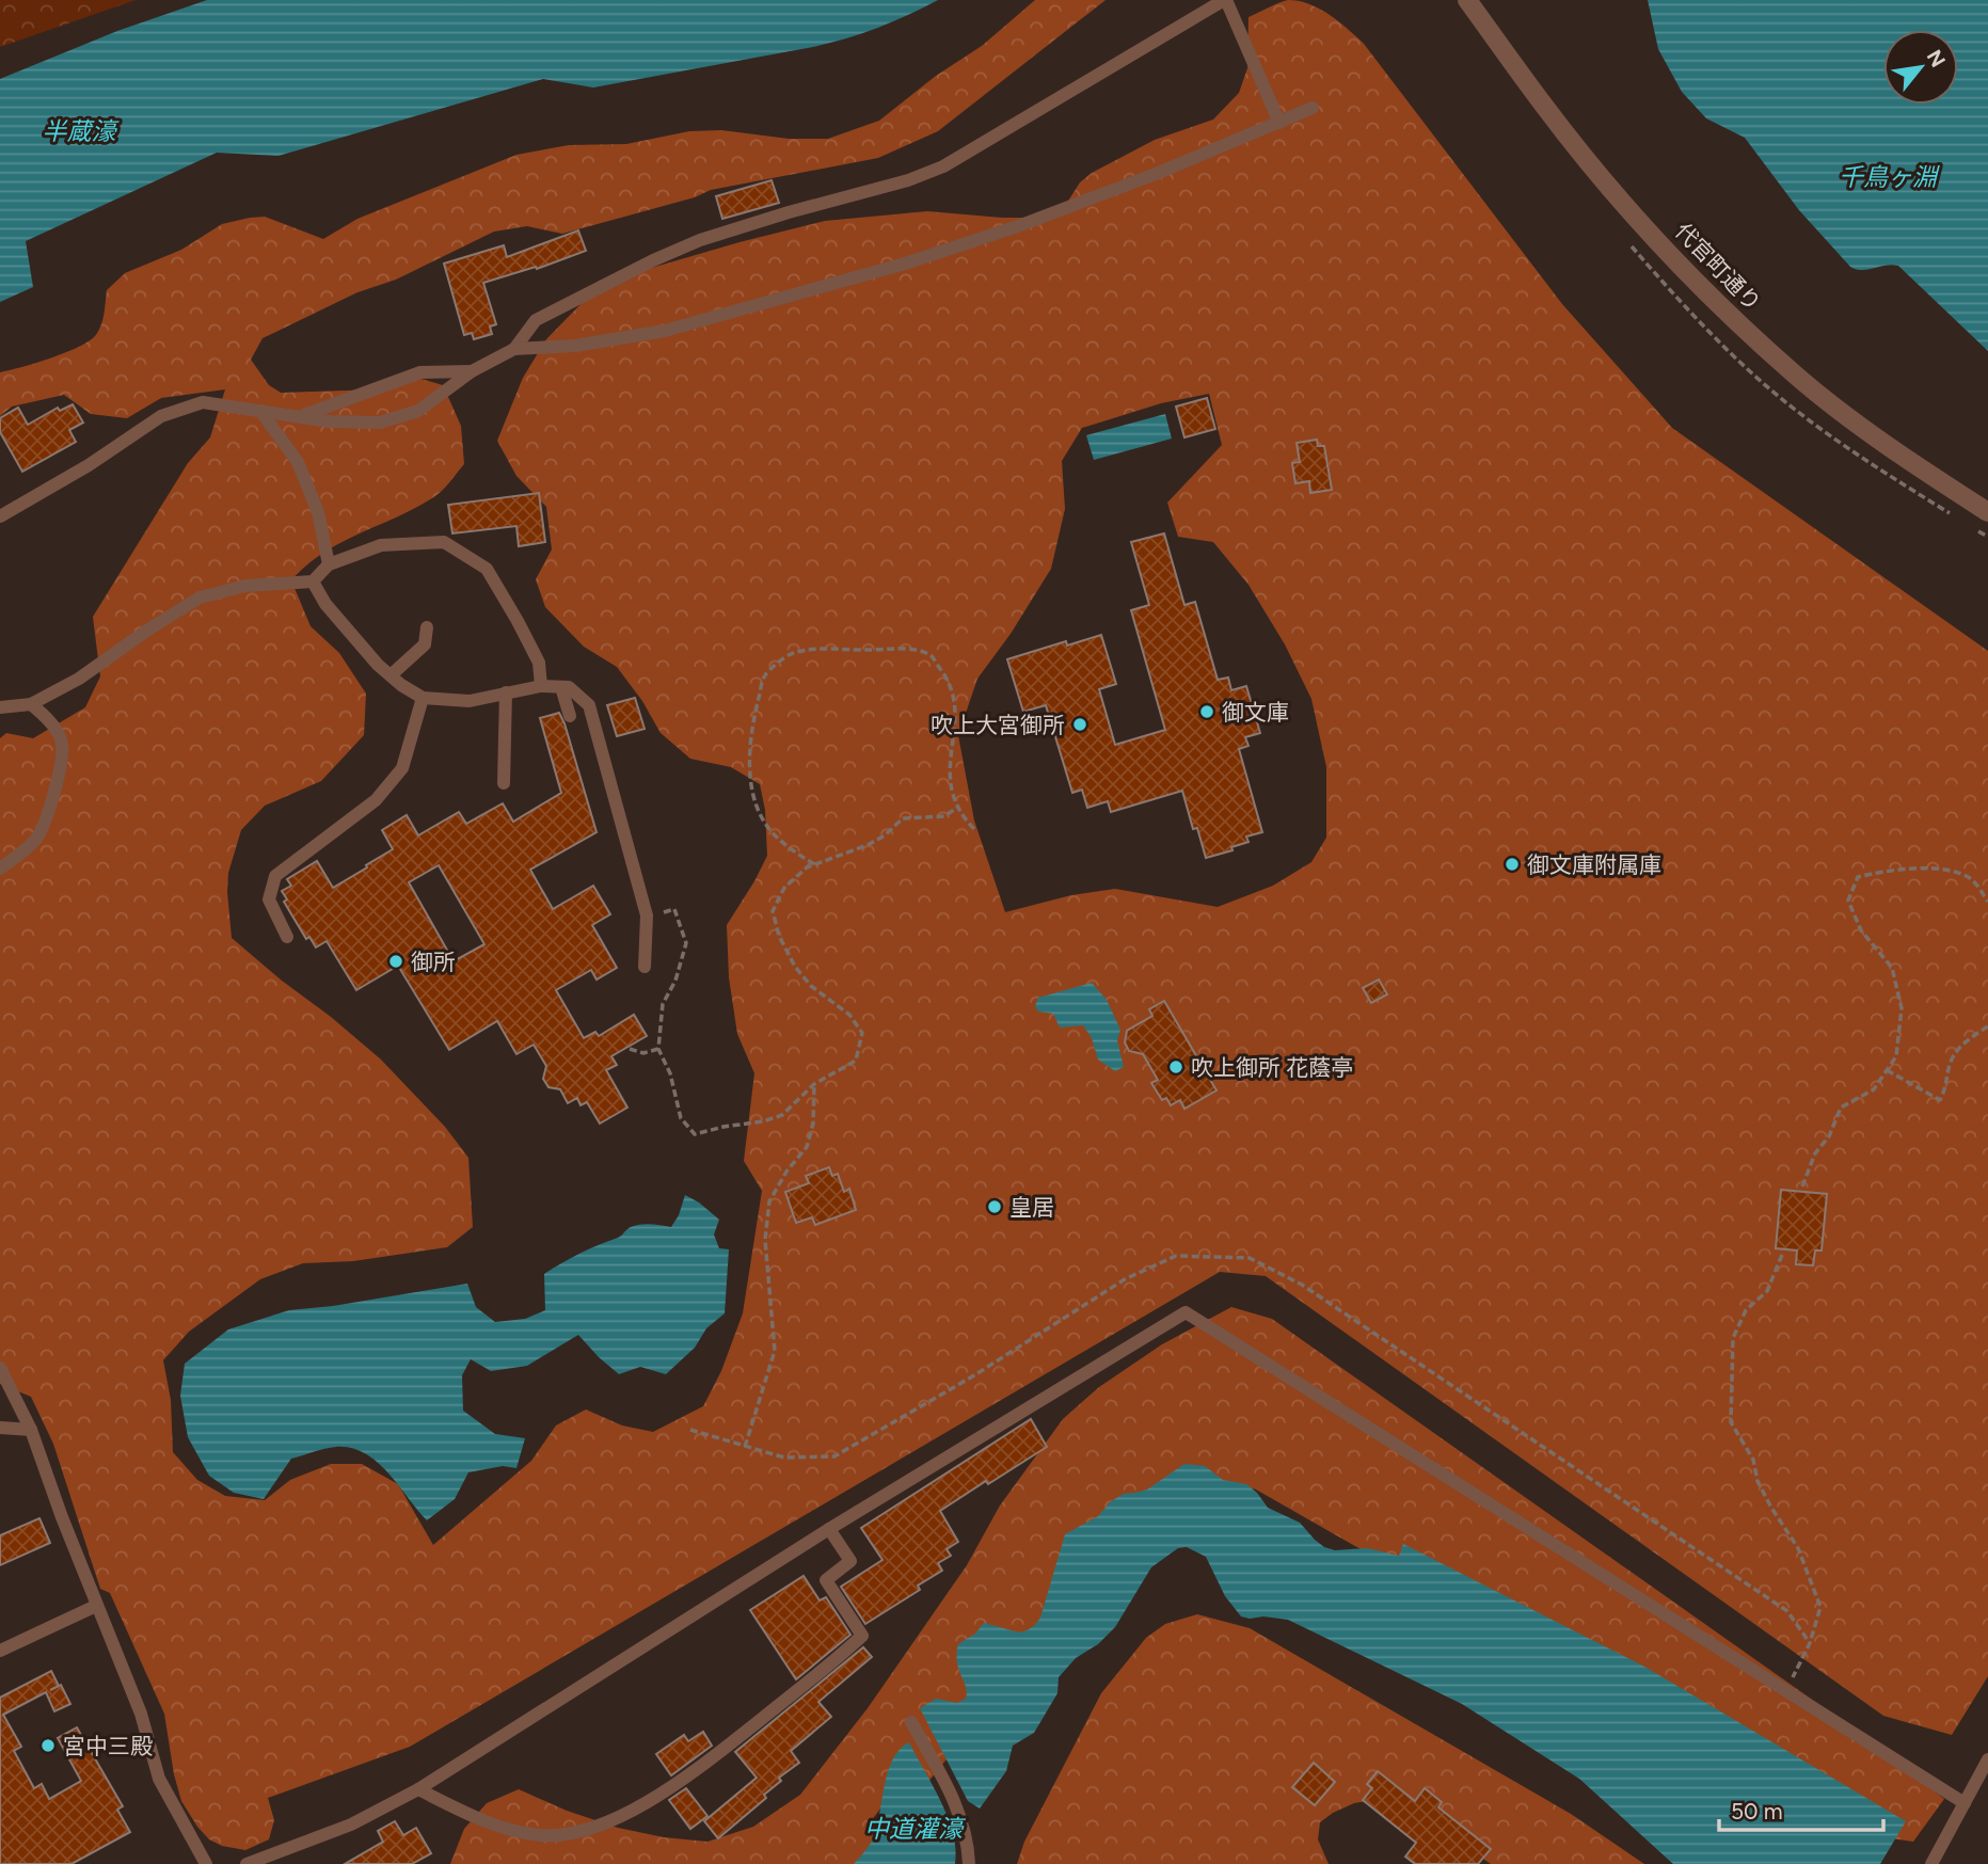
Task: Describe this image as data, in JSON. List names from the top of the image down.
{
  "streets": {
    "street": ["代官町通り"]
  },
  "water": ["半蔵濠", "千鳥ヶ淵", "中道灌濠"],
  "places": [
    "御文庫",
    "吹上大宮御所",
    "御文庫附属庫",
    "御所",
    "吹上御所 花蔭亭",
    "皇居",
    "宮中三殿"
  ],
  "scale_bar": "50 m",
  "north": "top right"
}
